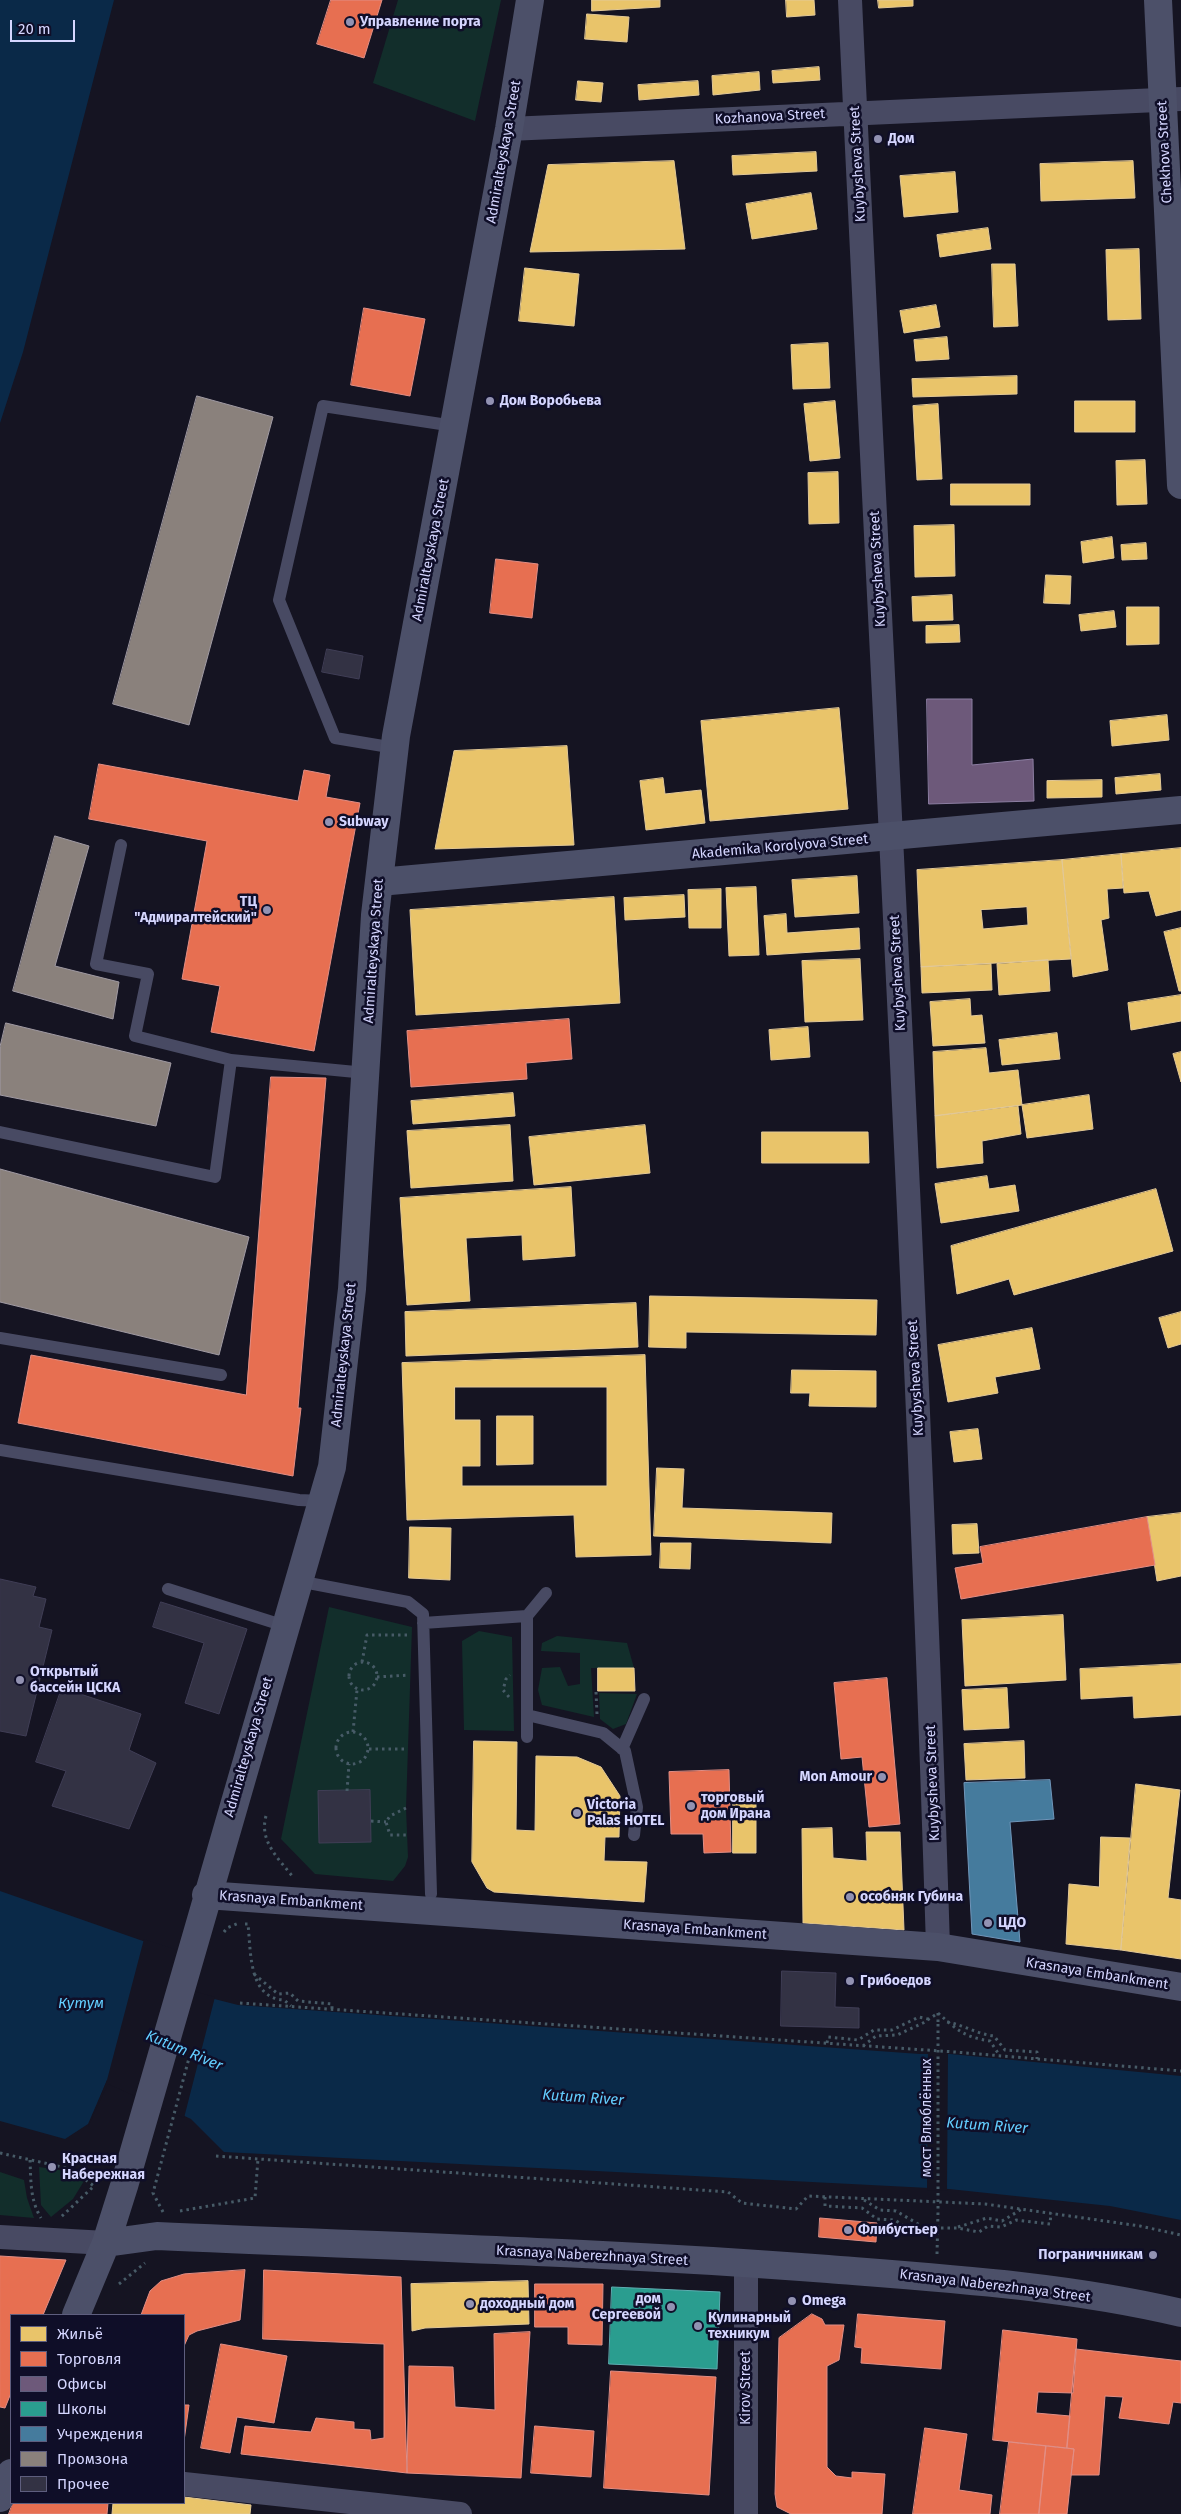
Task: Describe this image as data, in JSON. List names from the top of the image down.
{
  "streets": {
    "main road": [
      "Admiralteyskaya Street",
      "Chekhova Street",
      "Akademika Korolyova Street",
      "Krasnaya Embankment",
      "Krasnaya Naberezhnaya Street"
    ],
    "street": ["Kozhanova Street", "Kuybysheva Street", "Kirov Street"],
    "path": ["мост Влюблённых"]
  },
  "crossings": [
    ["Kozhanova Street", "Admiralteyskaya Street"],
    ["Kozhanova Street", "Chekhova Street"],
    ["Kozhanova Street", "Kuybysheva Street"],
    ["Admiralteyskaya Street", "Akademika Korolyova Street"],
    ["Admiralteyskaya Street", "Krasnaya Embankment"],
    ["Admiralteyskaya Street", "Krasnaya Naberezhnaya Street"],
    ["Kuybysheva Street", "Akademika Korolyova Street"],
    ["Kuybysheva Street", "Krasnaya Embankment"],
    ["мост Влюблённых", "Krasnaya Naberezhnaya Street"],
    ["Krasnaya Naberezhnaya Street", "Kirov Street"]
  ],
  "water": ["Кутум", "Kutum River"],
  "places": [
    "Управление порта",
    "Дом",
    "Дом Воробьева",
    "Subway",
    "ТЦ \"Адмиралтейский\"",
    "Открытый бассейн ЦСКА",
    "Mon Amour",
    "торговый дом Ирана",
    "Victoria Palas HOTEL",
    "особняк Губина",
    "ЦДО",
    "Грибоедов",
    "Красная Набережная",
    "Флибустьер",
    "Пограничникам",
    "Omega",
    "доходный дом",
    "дом Сергеевой",
    "Кулинарный техникум"
  ],
  "legend": [
    "Жильё",
    "Торговля",
    "Офисы",
    "Школы",
    "Учреждения",
    "Промзона",
    "Прочее"
  ],
  "scale_bar": "20 m"
}
